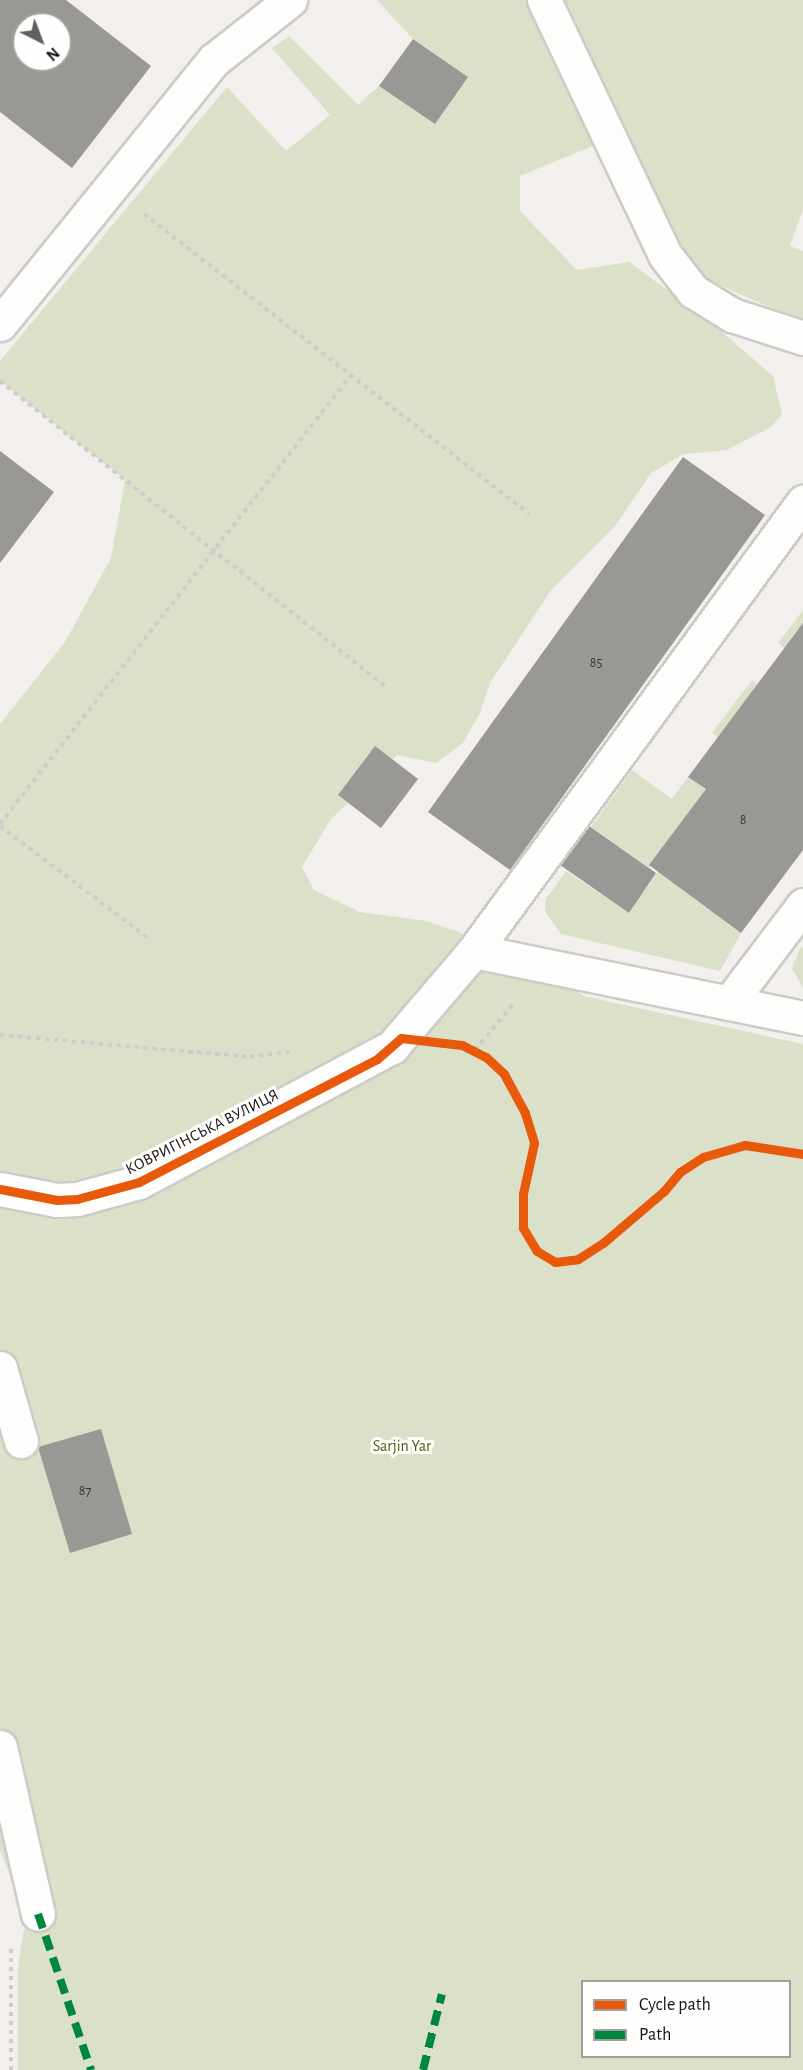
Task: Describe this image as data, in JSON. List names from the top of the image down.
{
  "streets": {
    "street": ["КОВРИГІНСЬКА ВУЛИЦЯ"]
  },
  "parks": ["Sarjin Yar"],
  "house_numbers": ["85", "8", "87"],
  "legend": ["Cycle path", "Path"],
  "north": "bottom right"
}
